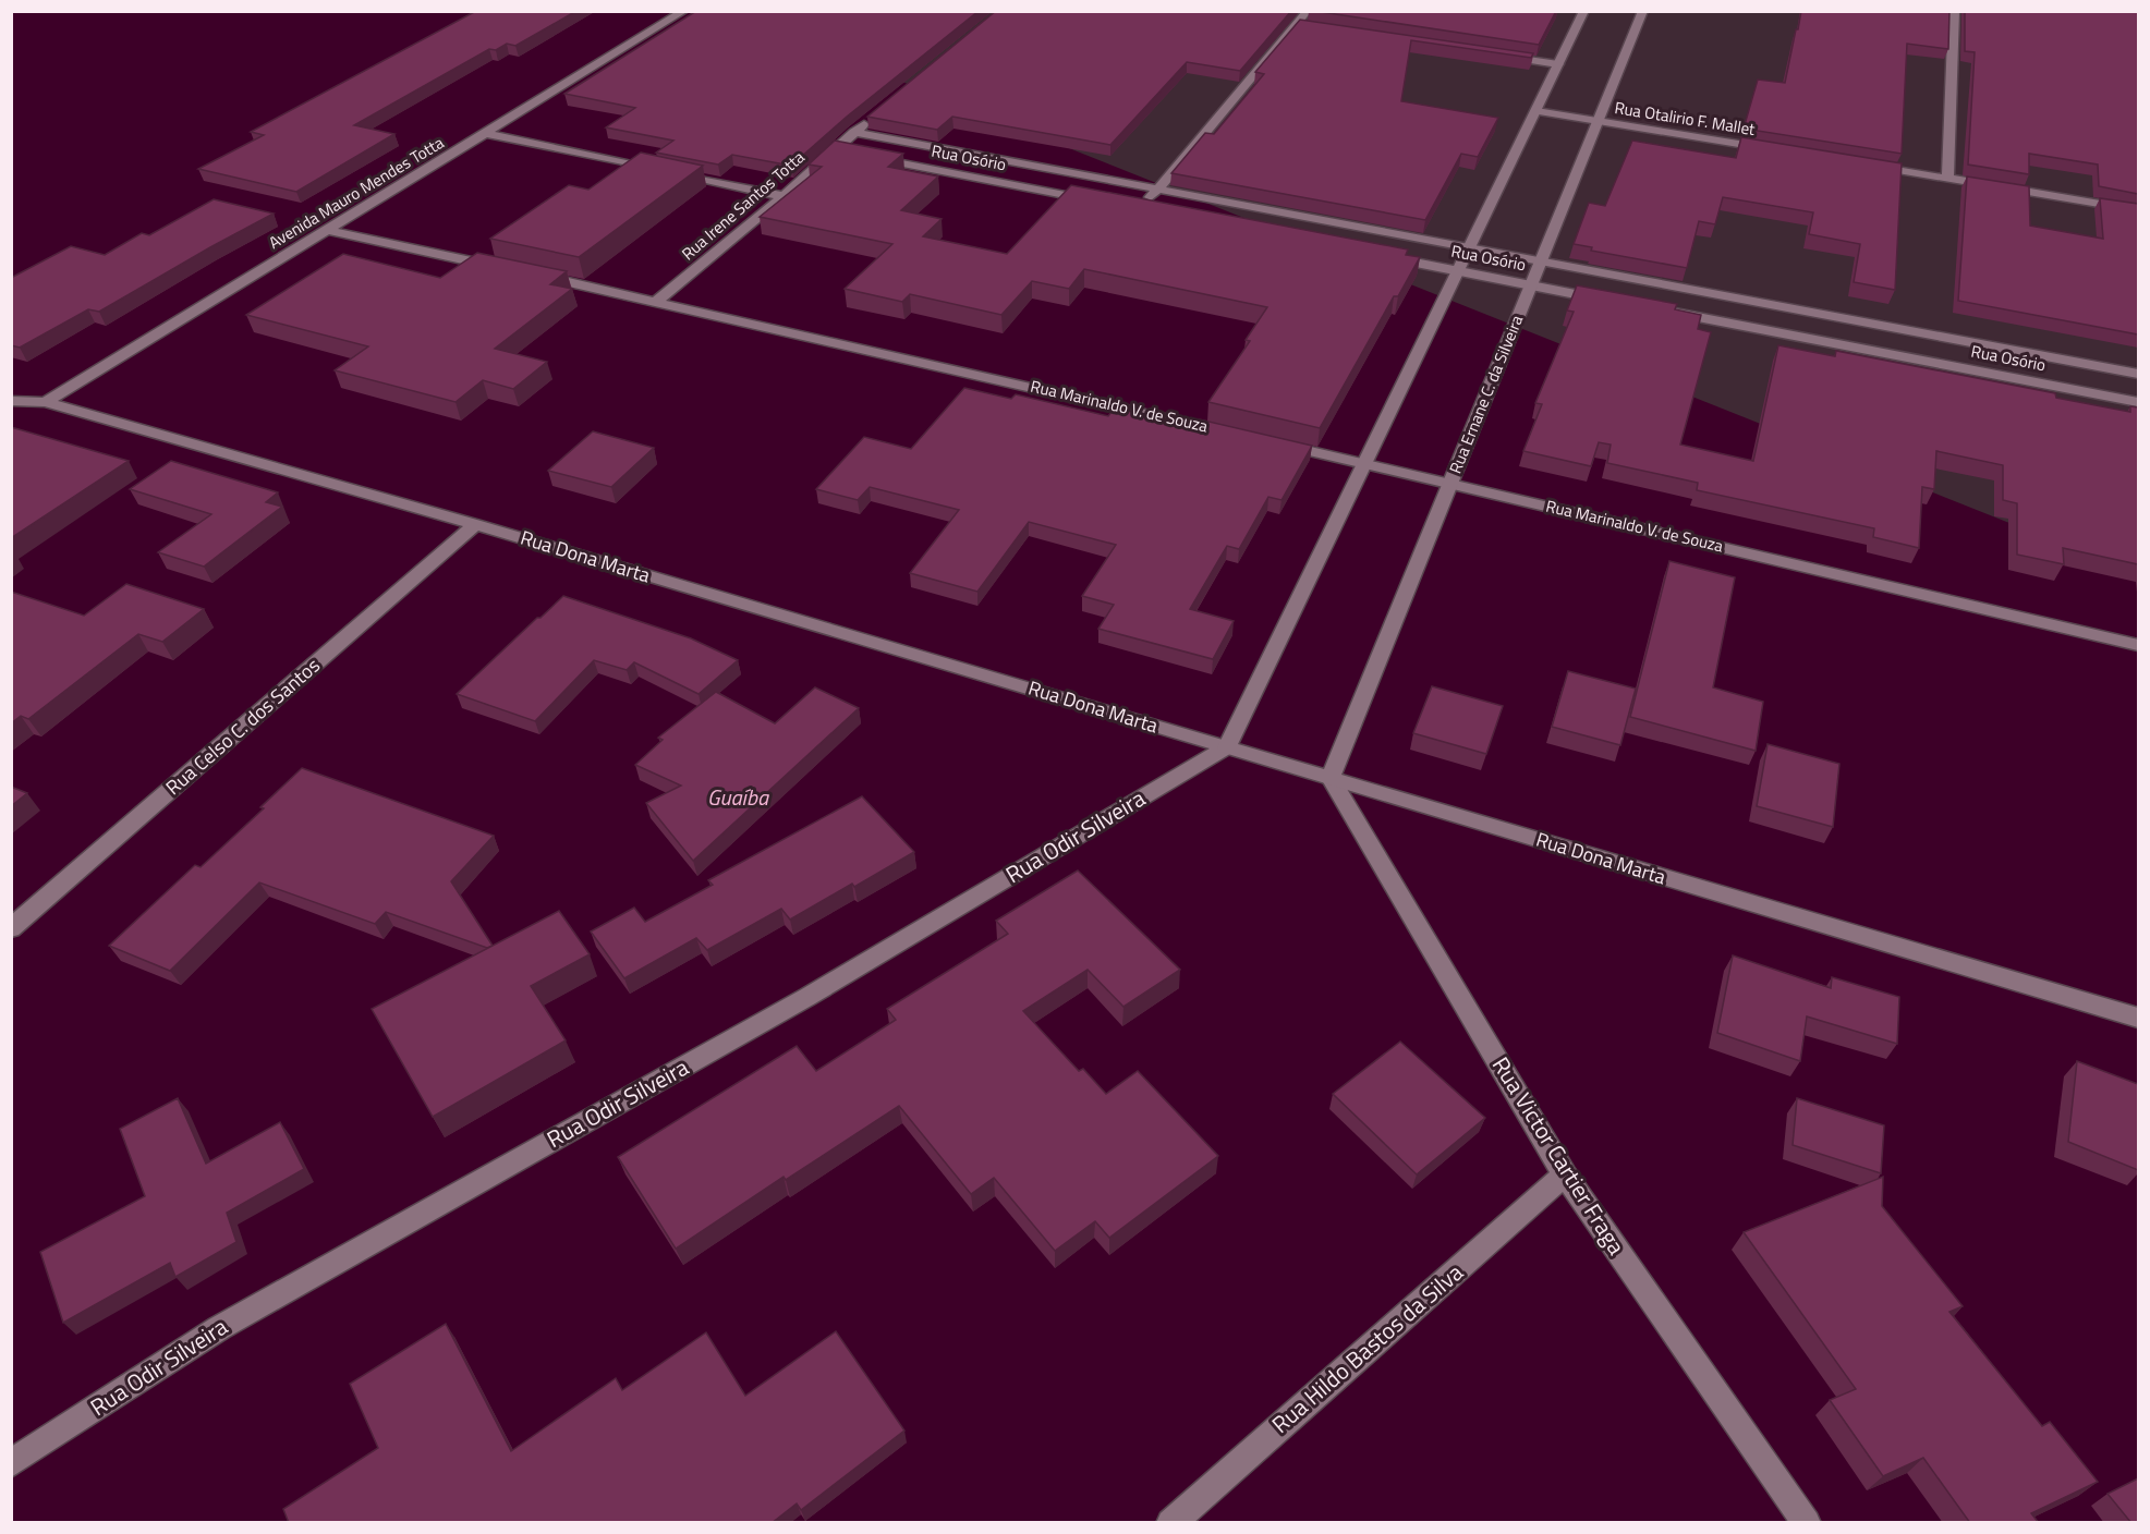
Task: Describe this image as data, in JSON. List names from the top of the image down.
{
  "streets": {
    "street": [
      "Rua Otalirio F. Mallet",
      "Rua Osório",
      "Avenida Mauro Mendes Totta",
      "Rua Irene Santos Totta",
      "Rua Ernane C. da Silveira",
      "Rua Marinaldo V. de Souza",
      "Rua Dona Marta",
      "Rua Celso C. dos Santos",
      "Rua Odir Silveira",
      "Rua Victor Cartier Fraga",
      "Rua Hildo Bastos da Silva"
    ]
  },
  "crossings": [
    ["Rua Otalirio F. Mallet", "Rua Ernane C. da Silveira"],
    ["Rua Osório", "Rua Irene Santos Totta"],
    ["Rua Osório", "Rua Ernane C. da Silveira"],
    ["Avenida Mauro Mendes Totta", "Rua Dona Marta"],
    ["Rua Irene Santos Totta", "Rua Marinaldo V. de Souza"],
    ["Rua Ernane C. da Silveira", "Rua Marinaldo V. de Souza"],
    ["Rua Ernane C. da Silveira", "Rua Dona Marta"],
    ["Rua Ernane C. da Silveira", "Rua Victor Cartier Fraga"],
    ["Rua Dona Marta", "Rua Celso C. dos Santos"],
    ["Rua Dona Marta", "Rua Odir Silveira"],
    ["Rua Dona Marta", "Rua Victor Cartier Fraga"],
    ["Rua Victor Cartier Fraga", "Rua Hildo Bastos da Silva"]
  ],
  "water": ["Guaíba"]
}
